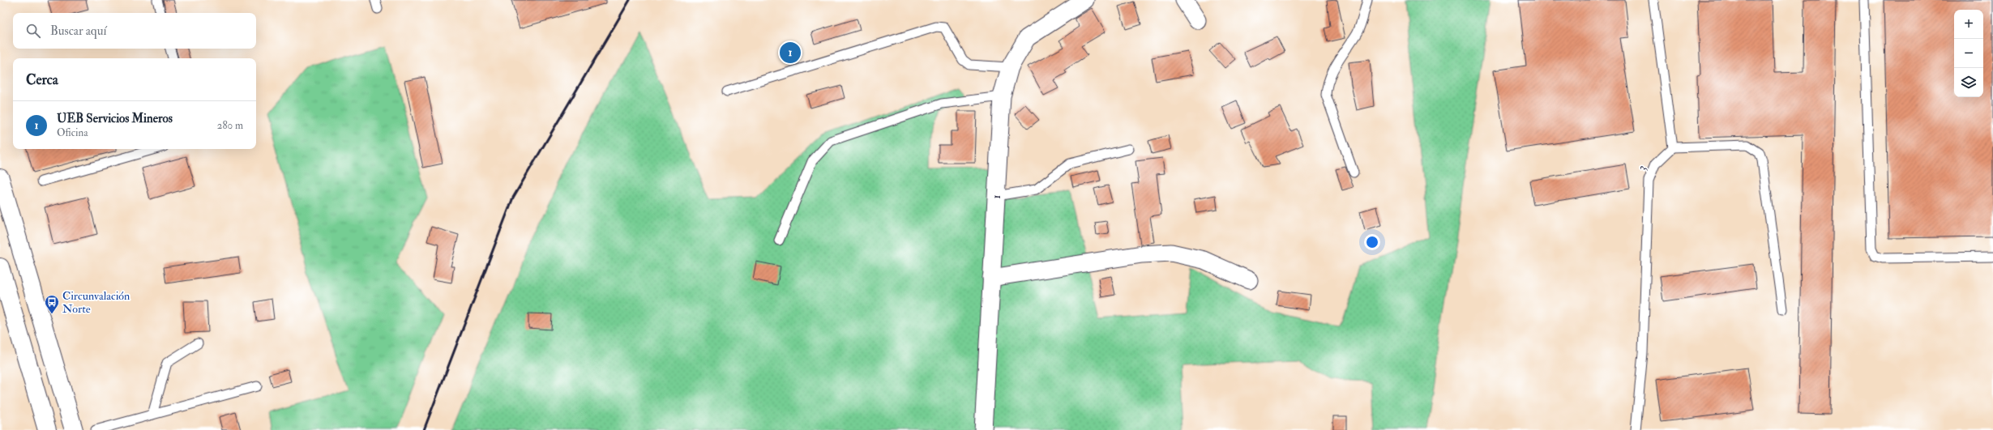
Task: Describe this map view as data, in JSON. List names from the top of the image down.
{
  "streets": {
    "street": ["1"],
    "lane": ["3"]
  },
  "places": {
    "bus stop": ["Circunvalación Norte"]
  },
  "page": {
    "map_buttons": ["+", "−"],
    "search": "Buscar aquí",
    "pins": "1",
    "heading": "Cerca",
    "list": [
      {
        "mark": "1",
        "name": "UEB Servicios Mineros",
        "note": "Oficina",
        "value": "280 m"
      }
    ]
  }
}
